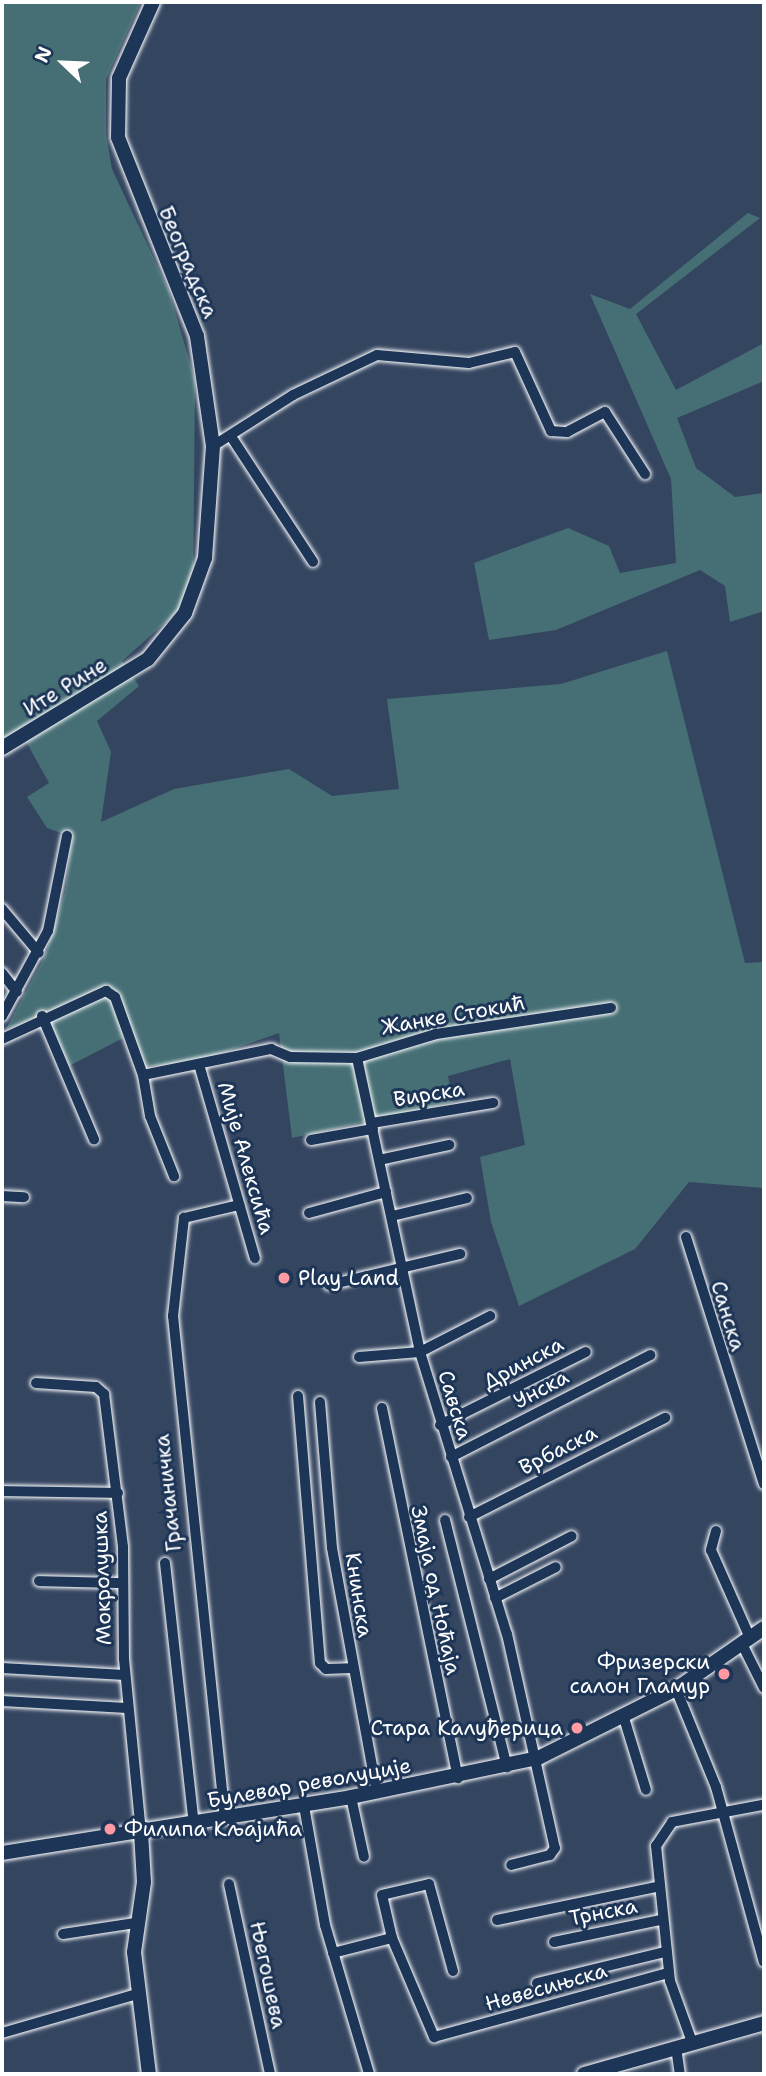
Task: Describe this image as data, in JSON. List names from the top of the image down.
{
  "streets": {
    "street": [
      "Београдска",
      "Ите Рине",
      "Жанке Стокић",
      "Вирска",
      "Мије Алексића",
      "Санска",
      "Дринска",
      "Унска",
      "Савска",
      "Врбаска",
      "Грачаничка",
      "Мокролушка",
      "Змаја од Ноћаја",
      "Книнска",
      "Булевар револуције",
      "Трнска",
      "Његошева",
      "Невесињска"
    ]
  },
  "crossings": [
    ["Београдска", "Ите Рине"],
    ["Жанке Стокић", "Мије Алексића"],
    ["Жанке Стокић", "Савска"],
    ["Вирска", "Савска"],
    ["Мије Алексића", "Грачаничка"],
    ["Дринска", "Савска"],
    ["Унска", "Савска"],
    ["Савска", "Врбаска"],
    ["Савска", "Булевар револуције"],
    ["Грачаничка", "Булевар револуције"],
    ["Мокролушка", "Булевар револуције"],
    ["Змаја од Ноћаја", "Булевар револуције"],
    ["Книнска", "Булевар револуције"]
  ],
  "places": [
    "Play Land",
    "Фризерски салон Гламур",
    "Стара Калуђерица",
    "Филипа Кљајића"
  ],
  "north": "top left"
}
